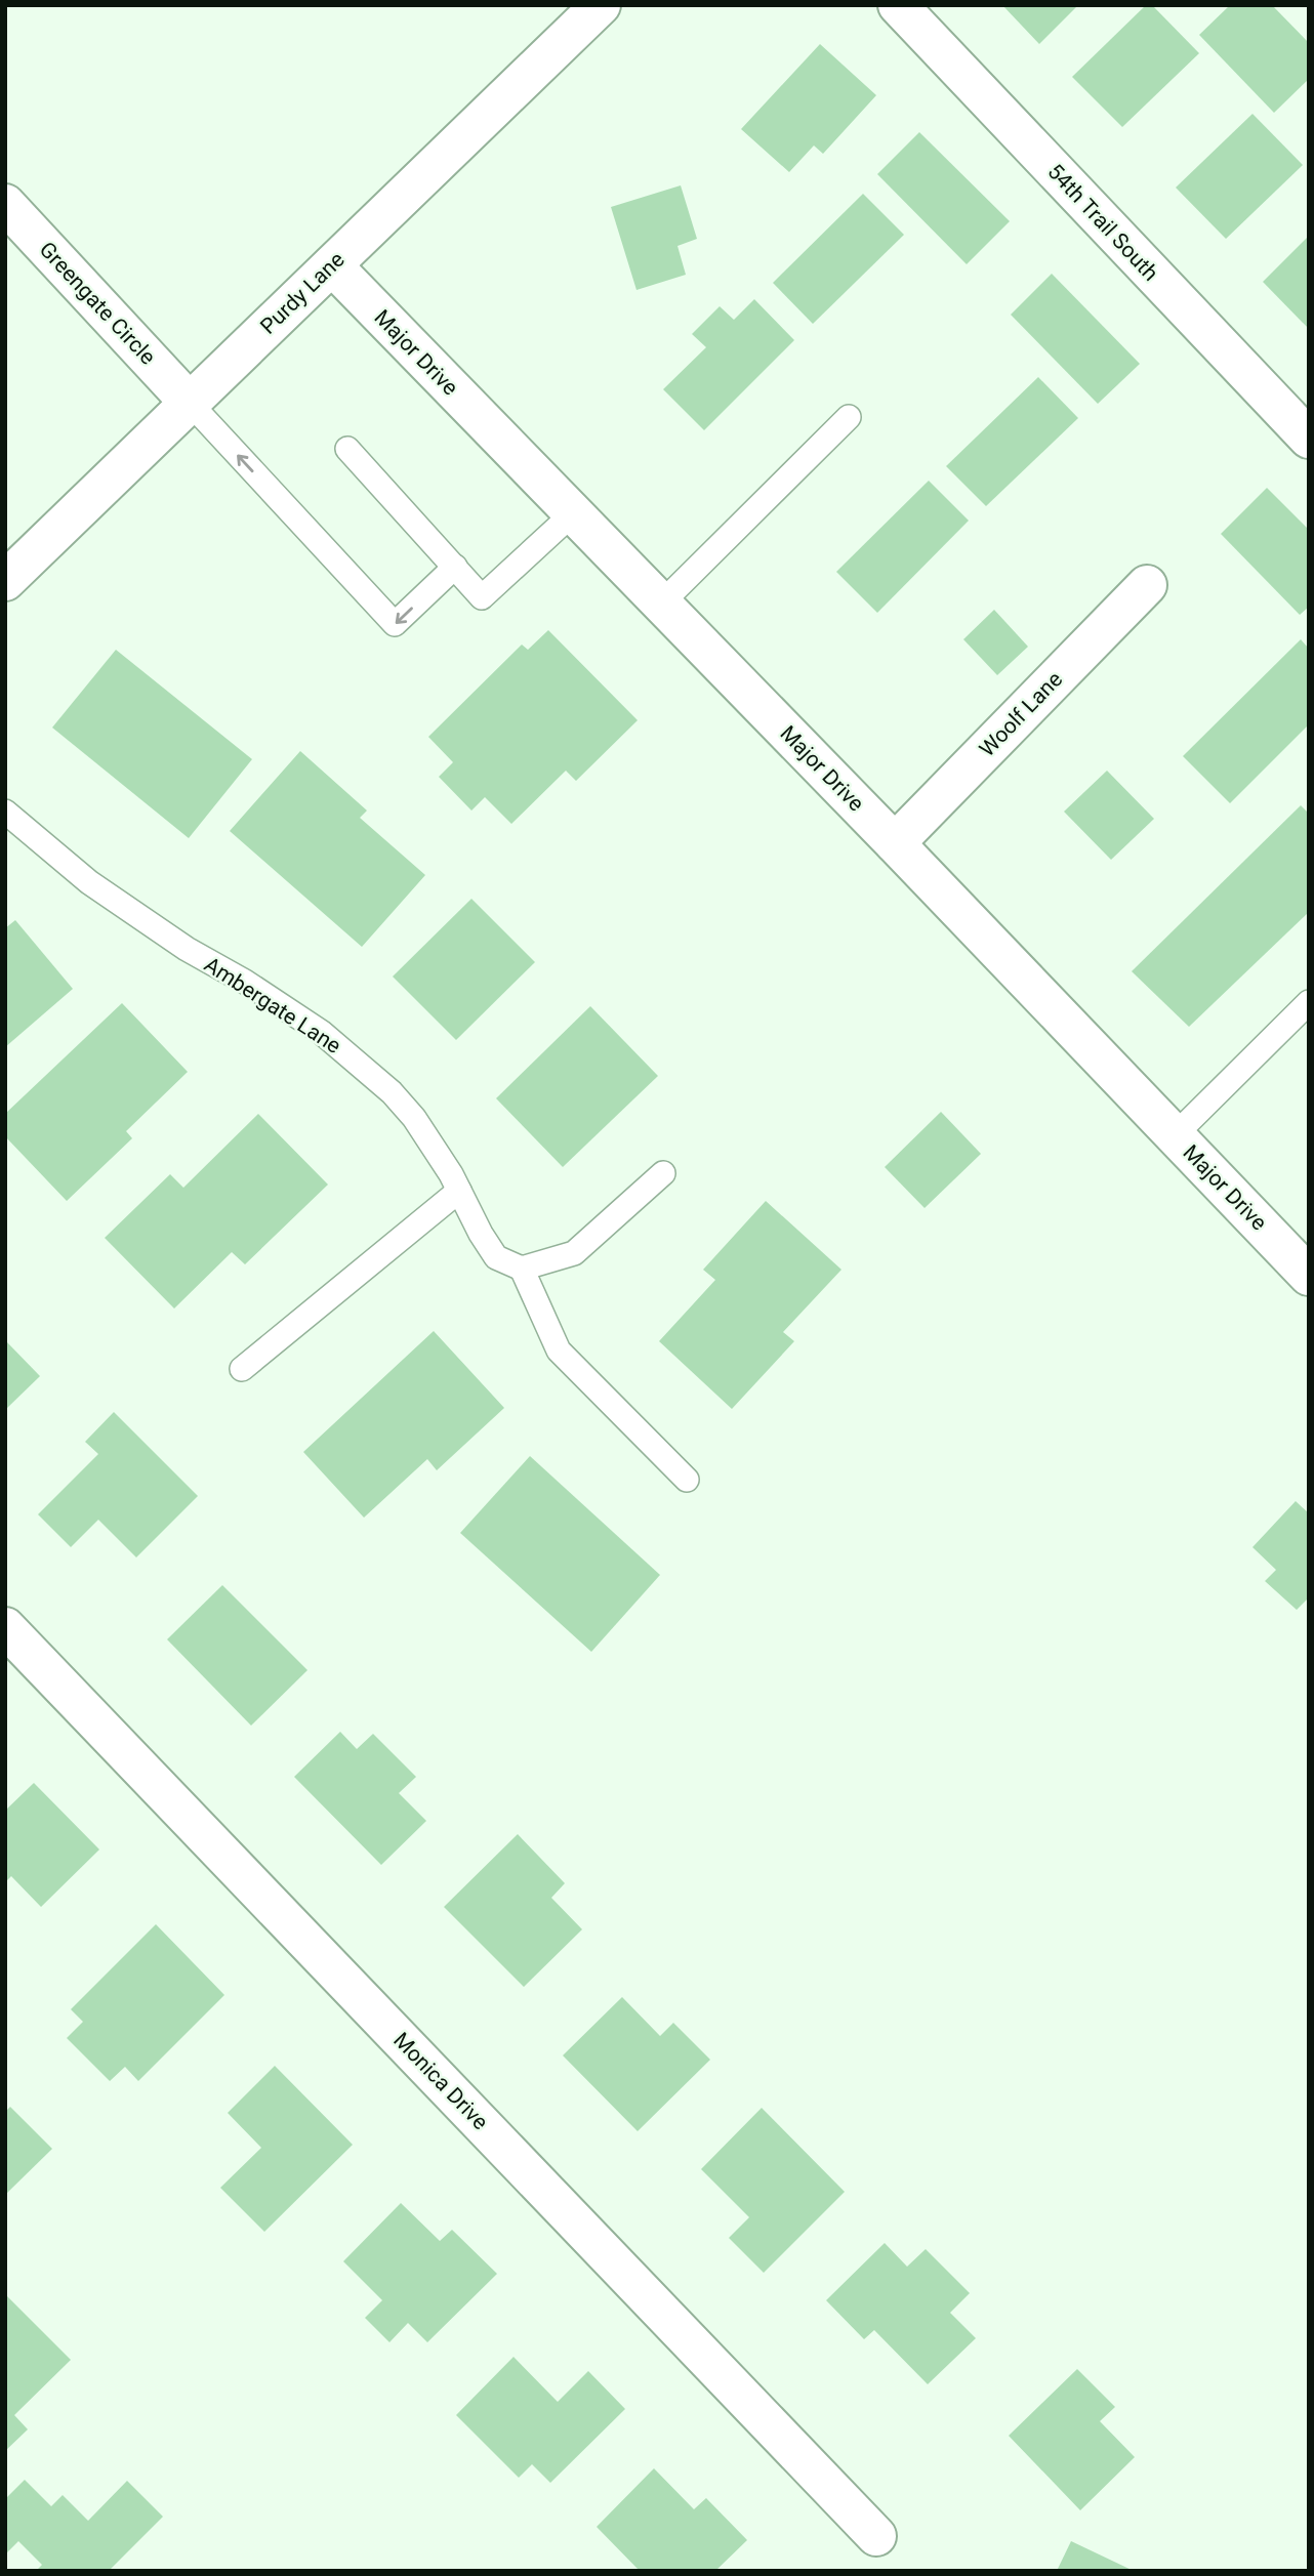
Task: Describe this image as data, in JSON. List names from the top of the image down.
{
  "streets": {
    "street": [
      "54th Trail South",
      "Purdy Lane",
      "Greengate Circle",
      "Major Drive",
      "Woolf Lane",
      "Monica Drive"
    ],
    "lane": ["Ambergate Lane"]
  },
  "crossings": [
    ["Purdy Lane", "Greengate Circle"],
    ["Purdy Lane", "Major Drive"],
    ["Major Drive", "Woolf Lane"]
  ]
}
